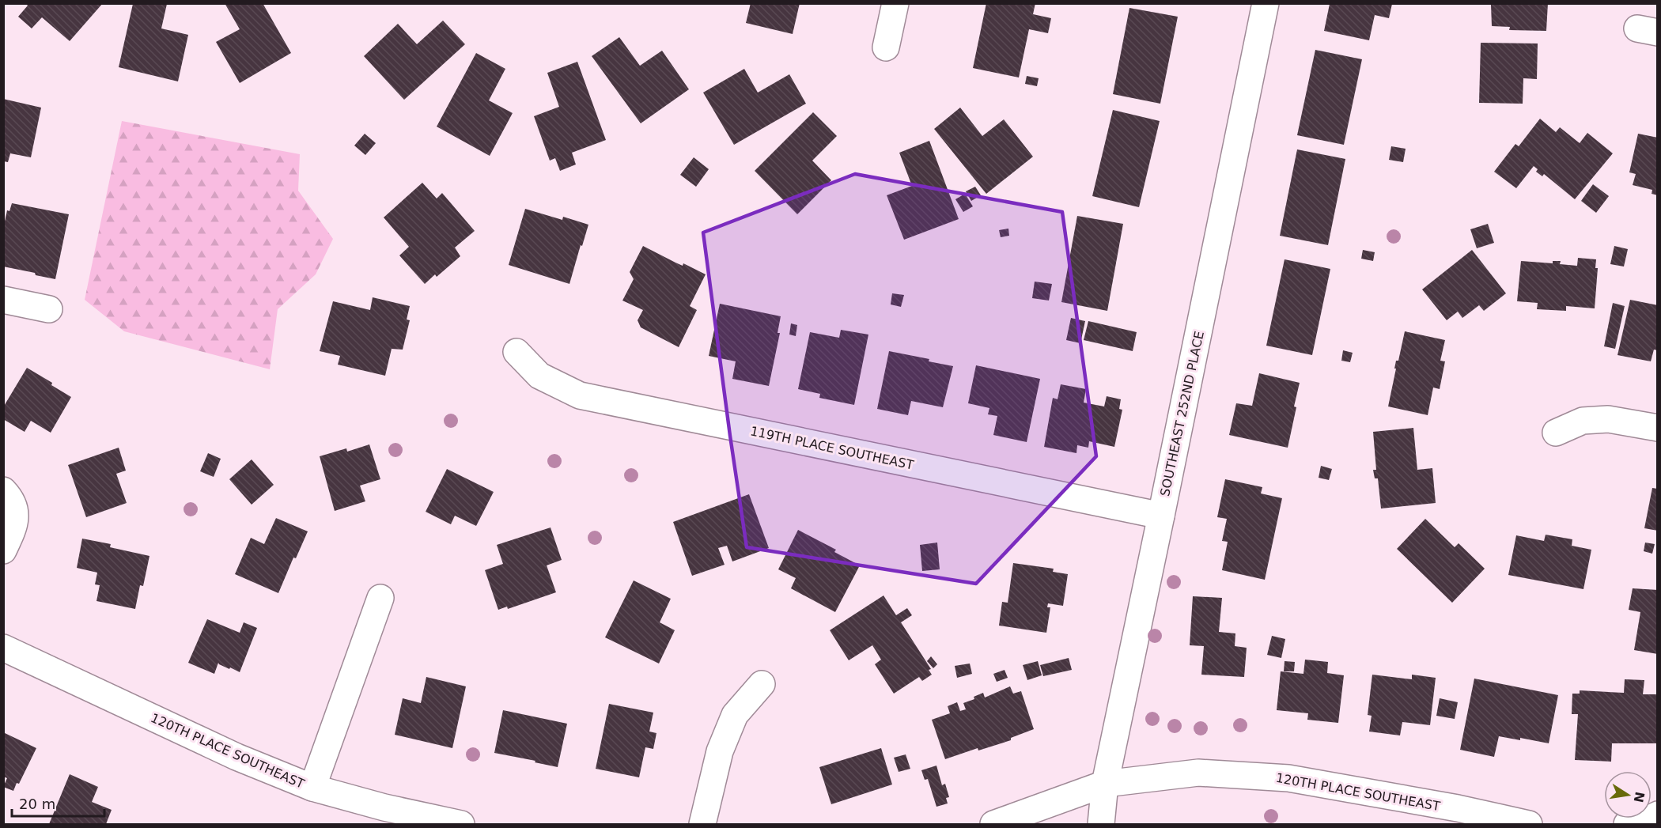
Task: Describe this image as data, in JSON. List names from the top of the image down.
{
  "streets": {
    "street": ["SOUTHEAST 252ND PLACE", "119TH PLACE SOUTHEAST", "120TH PLACE SOUTHEAST"]
  },
  "crossings": [
    ["SOUTHEAST 252ND PLACE", "119TH PLACE SOUTHEAST"],
    ["SOUTHEAST 252ND PLACE", "120TH PLACE SOUTHEAST"]
  ],
  "scale_bar": "20 m",
  "north": "right"
}
